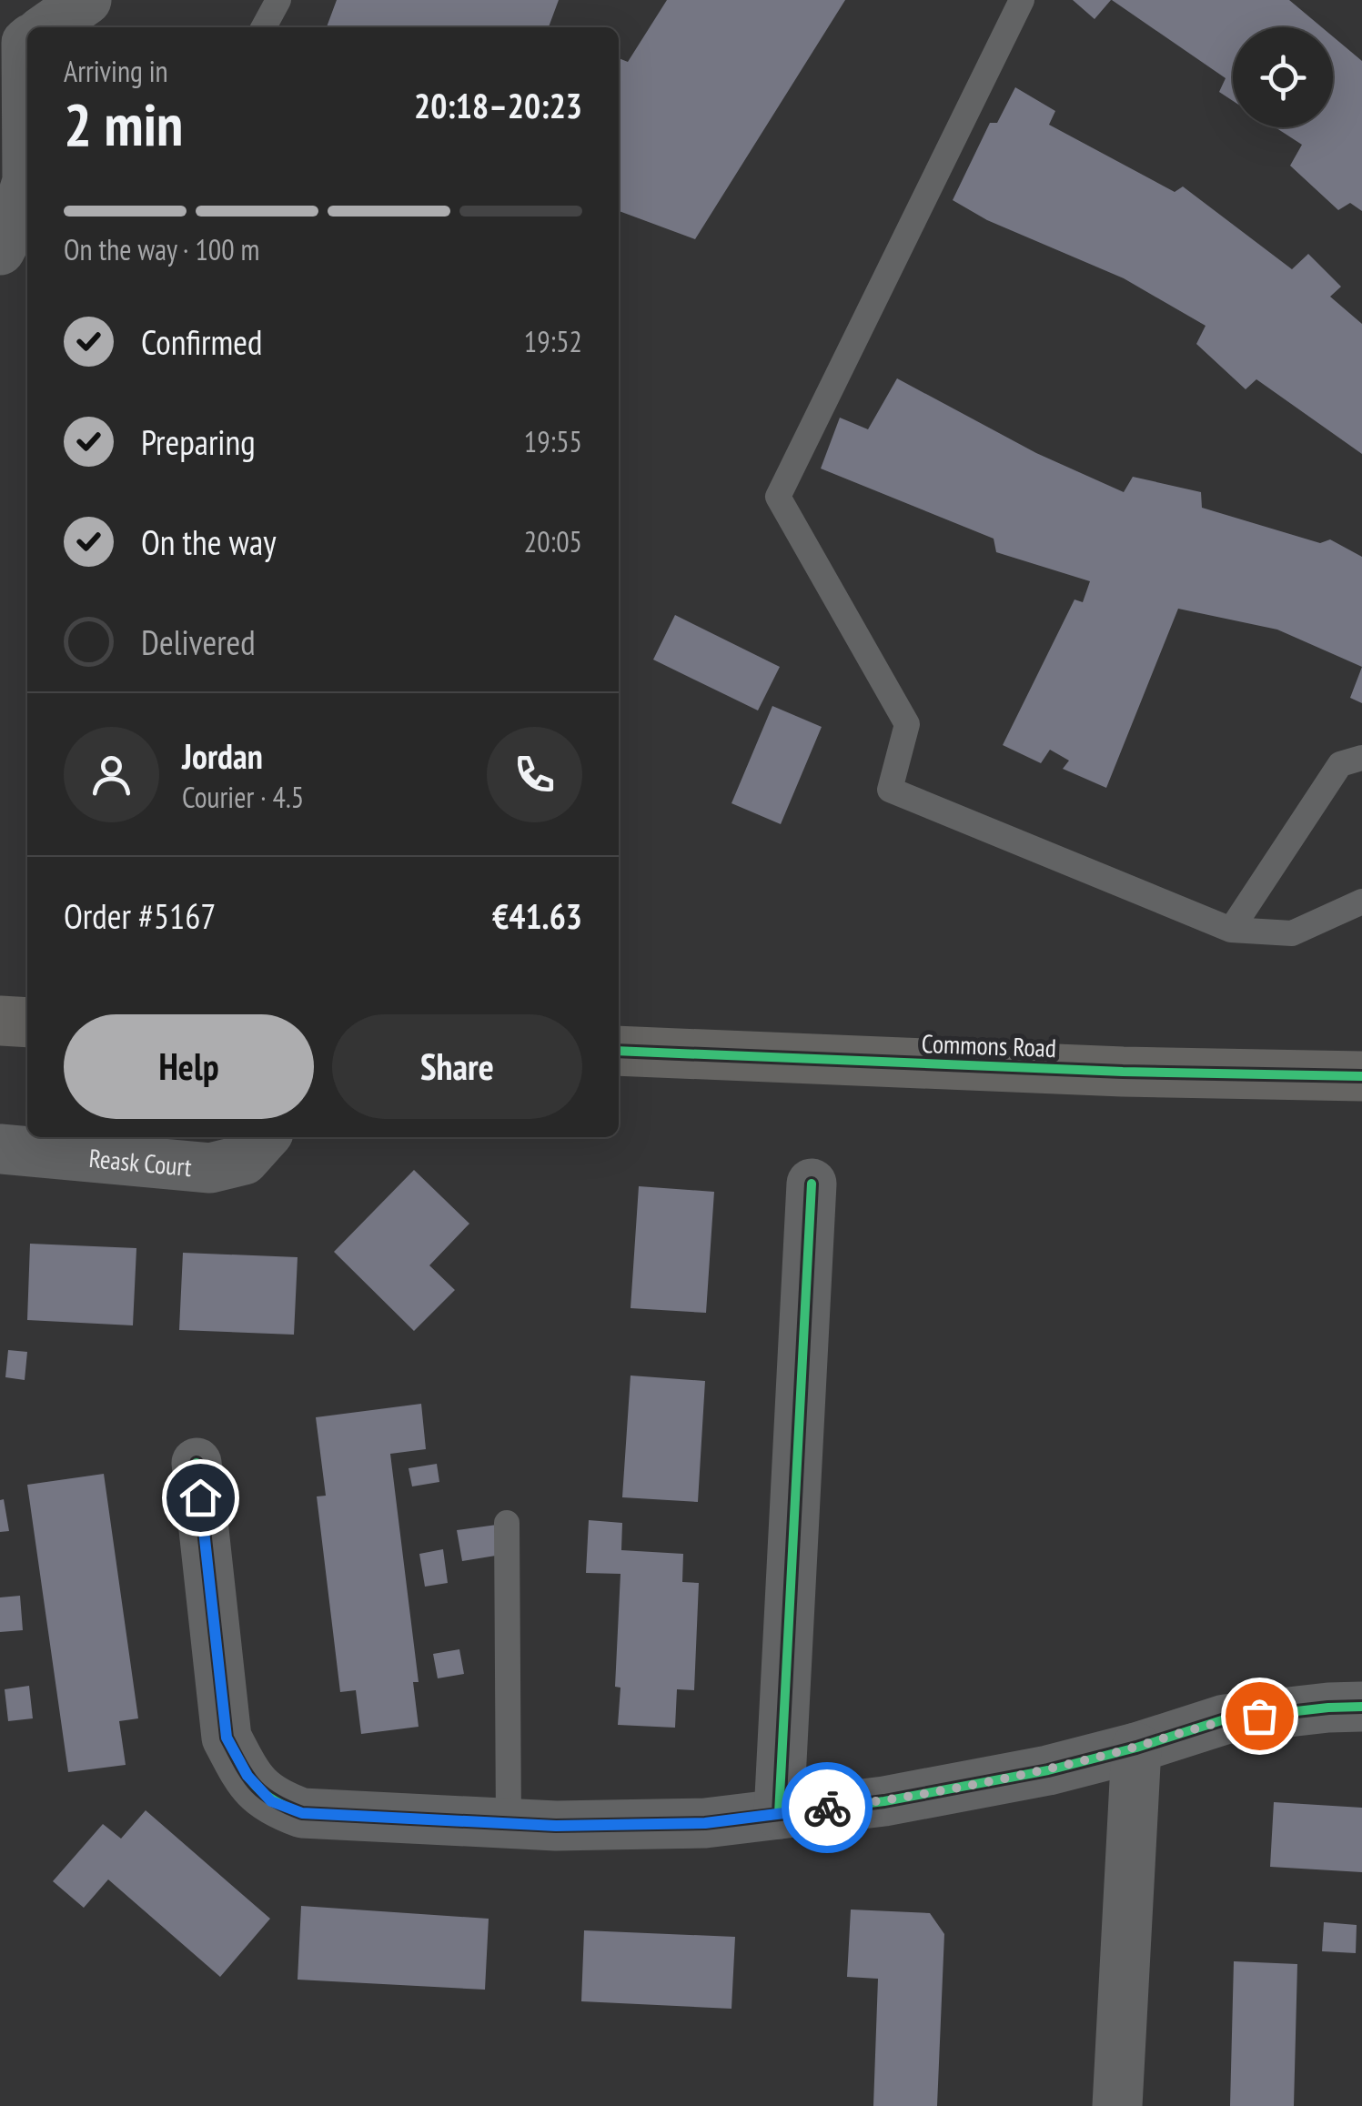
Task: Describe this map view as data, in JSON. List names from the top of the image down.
{
  "streets": {
    "street": ["Commons Road", "Reask Court"]
  },
  "page": {
    "heading": ["2 min", "Arriving in", "20:18–20:23"],
    "panel": [
      "Jordan",
      "Courier · 4.5",
      "Order #5167",
      "€41.63"
    ],
    "bar": "On the way · 100 m",
    "list": [
      ["Confirmed", "19:52"],
      ["Preparing", "19:55"],
      ["On the way", "20:05"],
      "Delivered"
    ],
    "buttons": ["Help", "Share"]
  }
}
